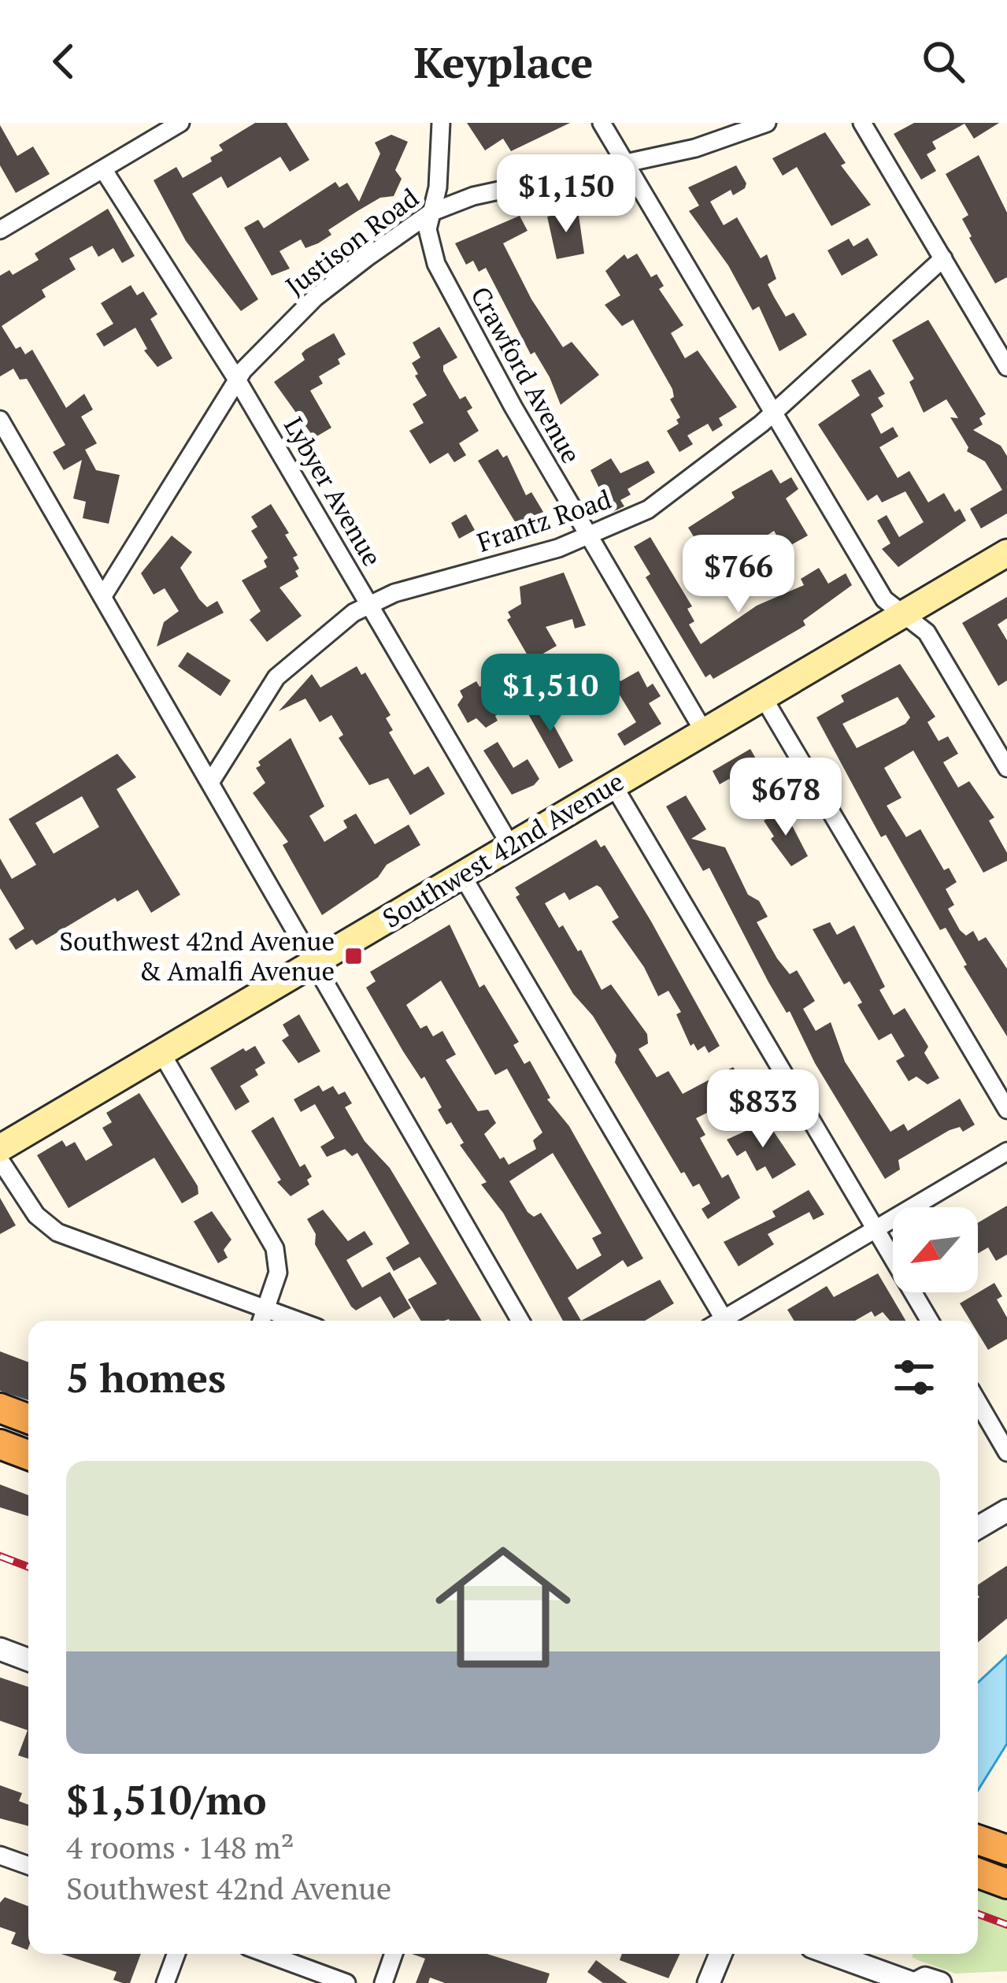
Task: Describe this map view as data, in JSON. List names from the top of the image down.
{
  "streets": {
    "main road": ["Southwest 42nd Avenue"],
    "street": [
      "Justison Road",
      "Crawford Avenue",
      "Lybyer Avenue",
      "Frantz Road"
    ]
  },
  "crossings": [
    ["Justison Road", "Crawford Avenue"],
    ["Justison Road", "Lybyer Avenue"],
    ["Crawford Avenue", "Frantz Road"],
    ["Crawford Avenue", "Southwest 42nd Avenue"],
    ["Lybyer Avenue", "Frantz Road"],
    ["Lybyer Avenue", "Southwest 42nd Avenue"]
  ],
  "places": {
    "transit": ["Southwest 42nd Avenue & Amalfi Avenue"]
  },
  "north": "bottom left",
  "page": {
    "header": "Keyplace",
    "price": [
      "$1,150",
      "$766",
      "$1,510",
      "$678",
      "$833"
    ],
    "heading": "5 homes",
    "list": [
      {
        "name": "$1,510/mo",
        "note": "4 rooms · 148 m² · Southwest 42nd Avenue"
      }
    ]
  }
}
